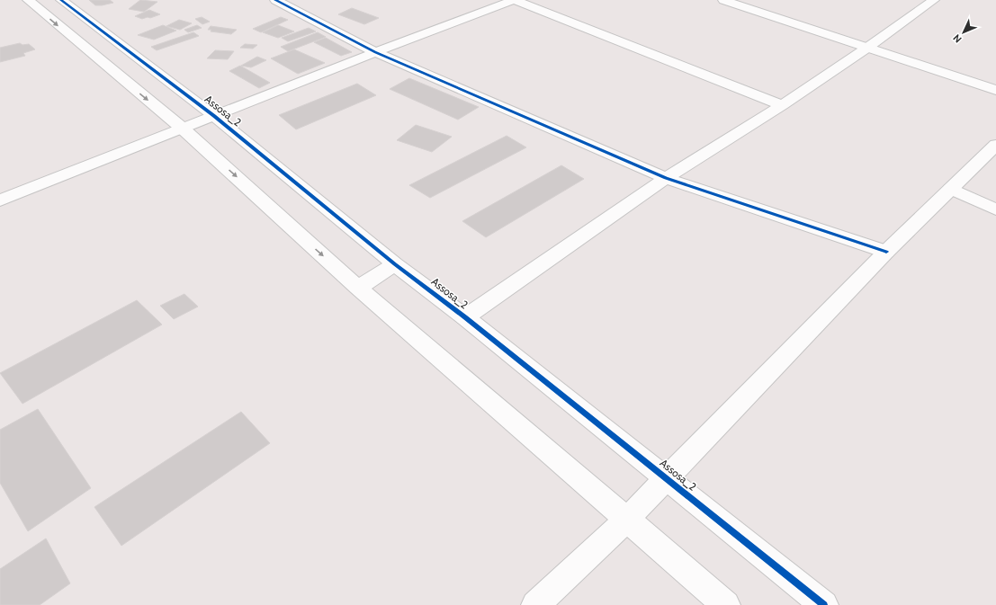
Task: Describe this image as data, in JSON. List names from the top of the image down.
{
  "streets": {
    "street": ["Assosa_2"]
  },
  "north": "bottom left"
}
